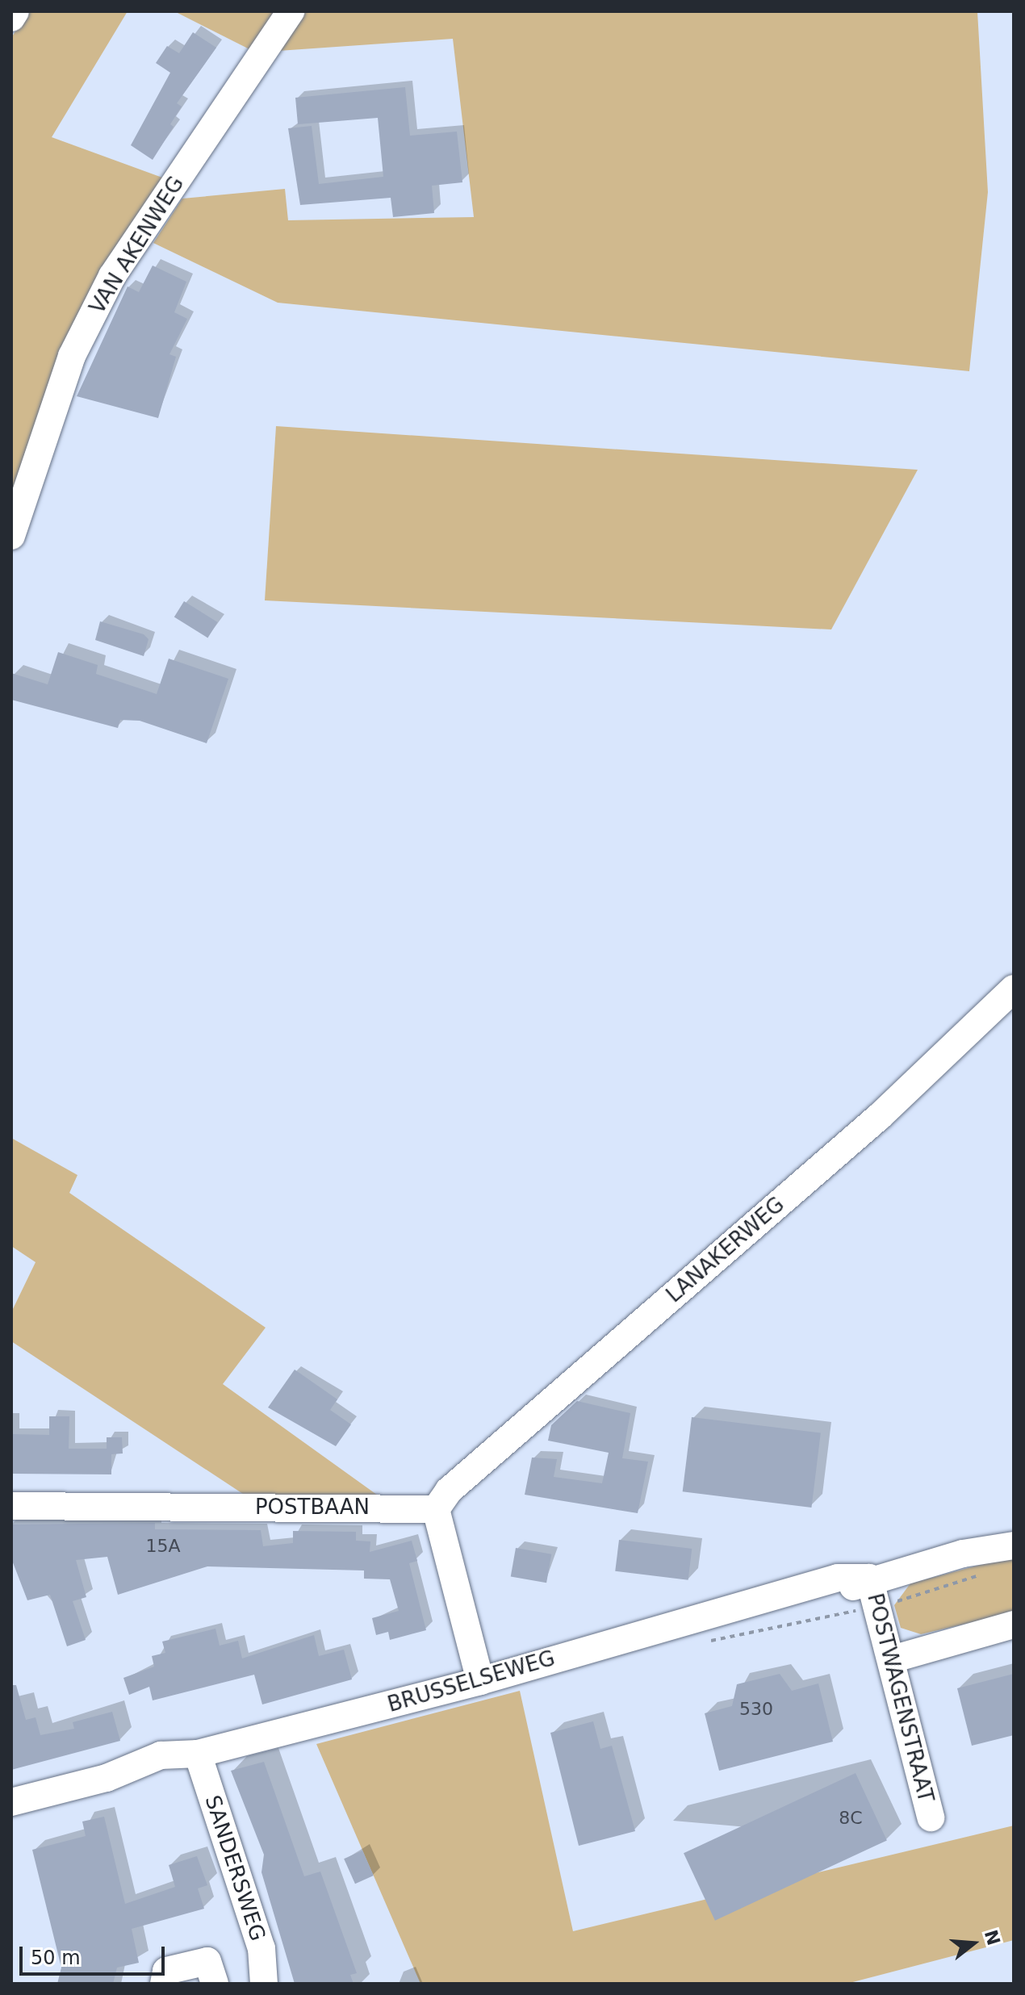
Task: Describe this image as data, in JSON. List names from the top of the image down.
{
  "streets": {
    "street": [
      "VAN AKENWEG",
      "LANAKERWEG",
      "POSTBAAN",
      "BRUSSELSEWEG",
      "POSTWAGENSTRAAT",
      "SANDERSWEG"
    ]
  },
  "crossings": [
    ["LANAKERWEG", "POSTBAAN"],
    ["BRUSSELSEWEG", "POSTWAGENSTRAAT"],
    ["BRUSSELSEWEG", "SANDERSWEG"]
  ],
  "house_numbers": ["15A", "530", "8C"],
  "scale_bar": "50 m",
  "north": "right"
}
